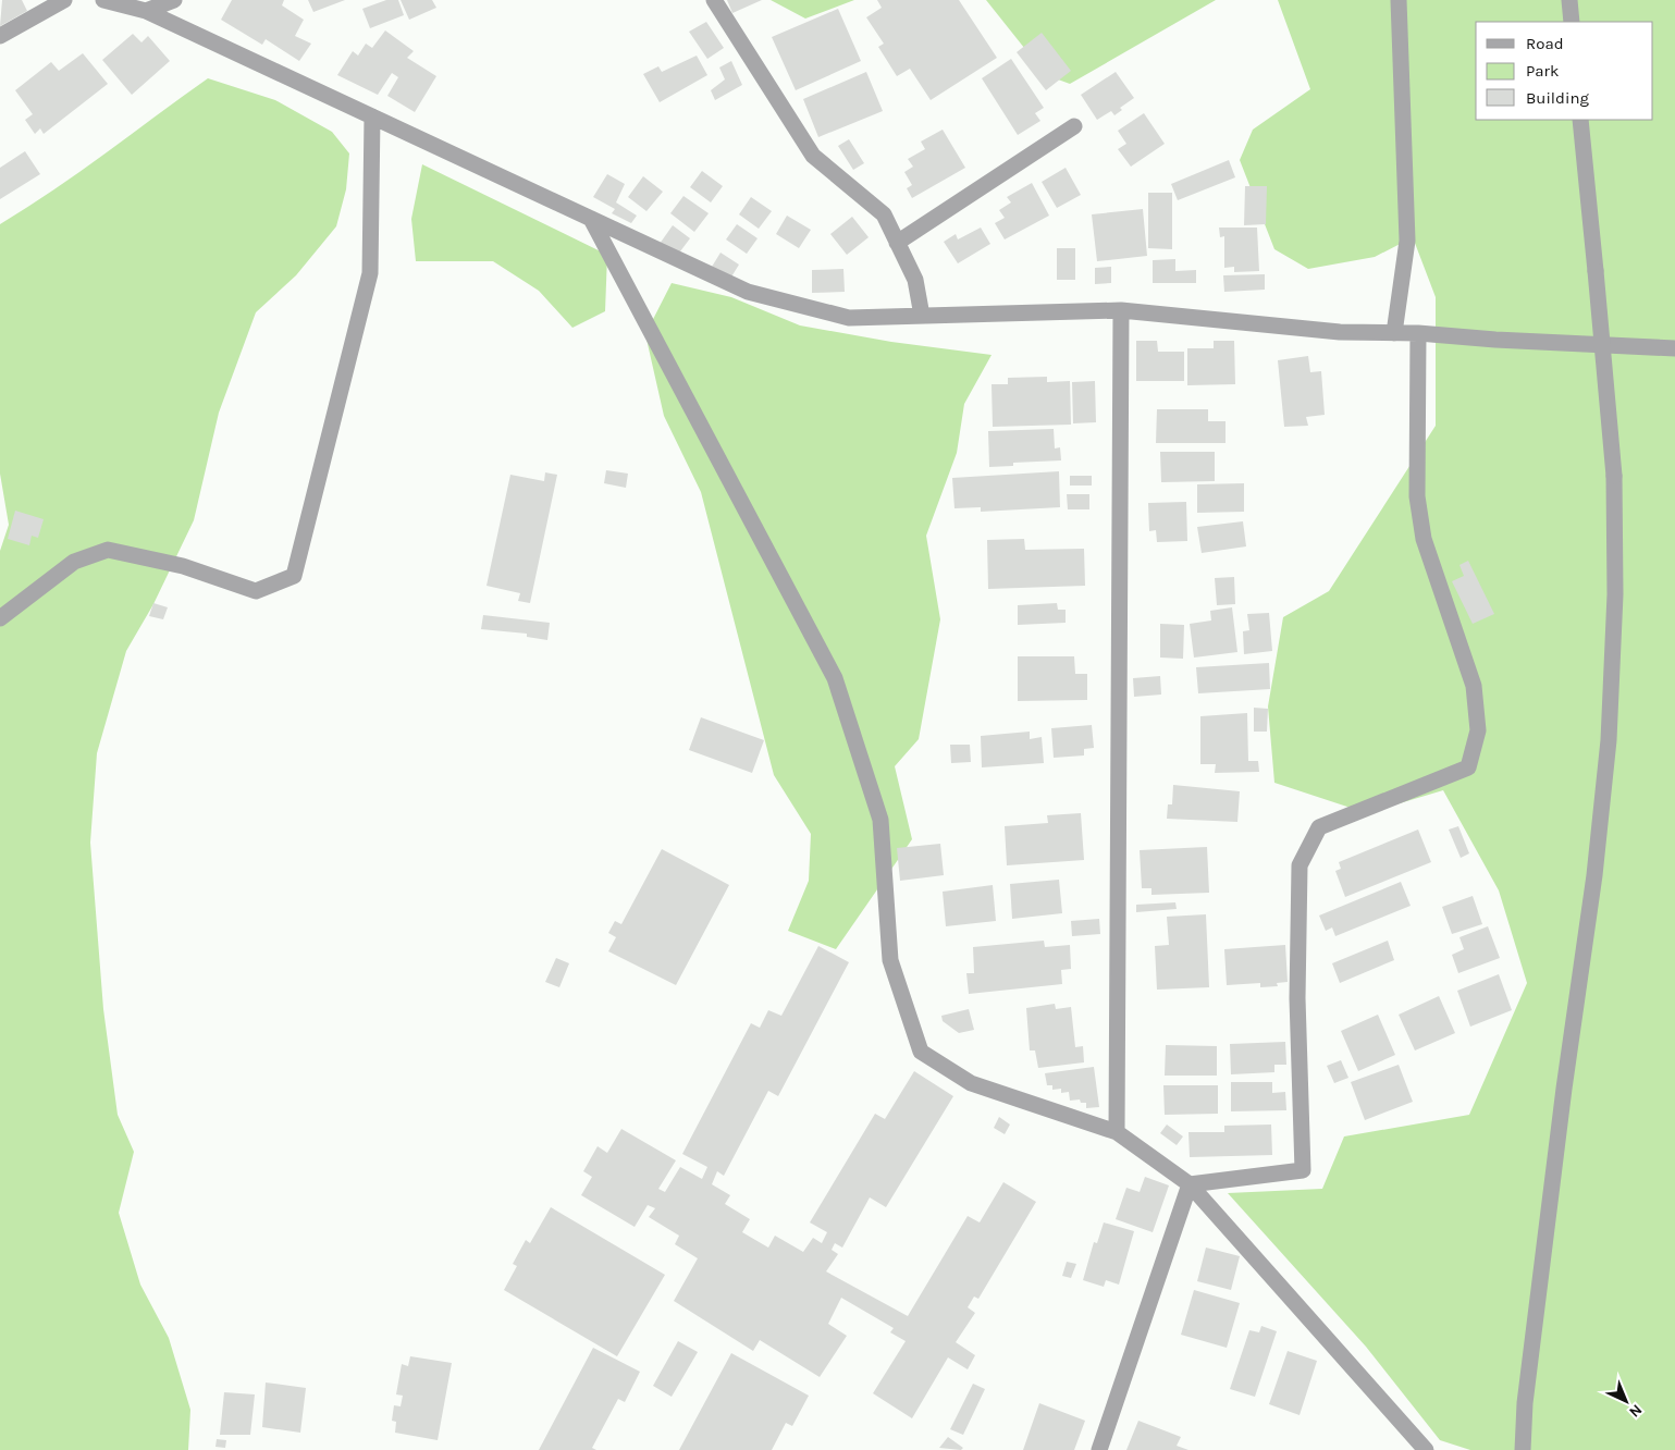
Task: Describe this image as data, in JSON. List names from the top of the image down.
{
  "legend": ["Road", "Park", "Building"],
  "north": "bottom right"
}
